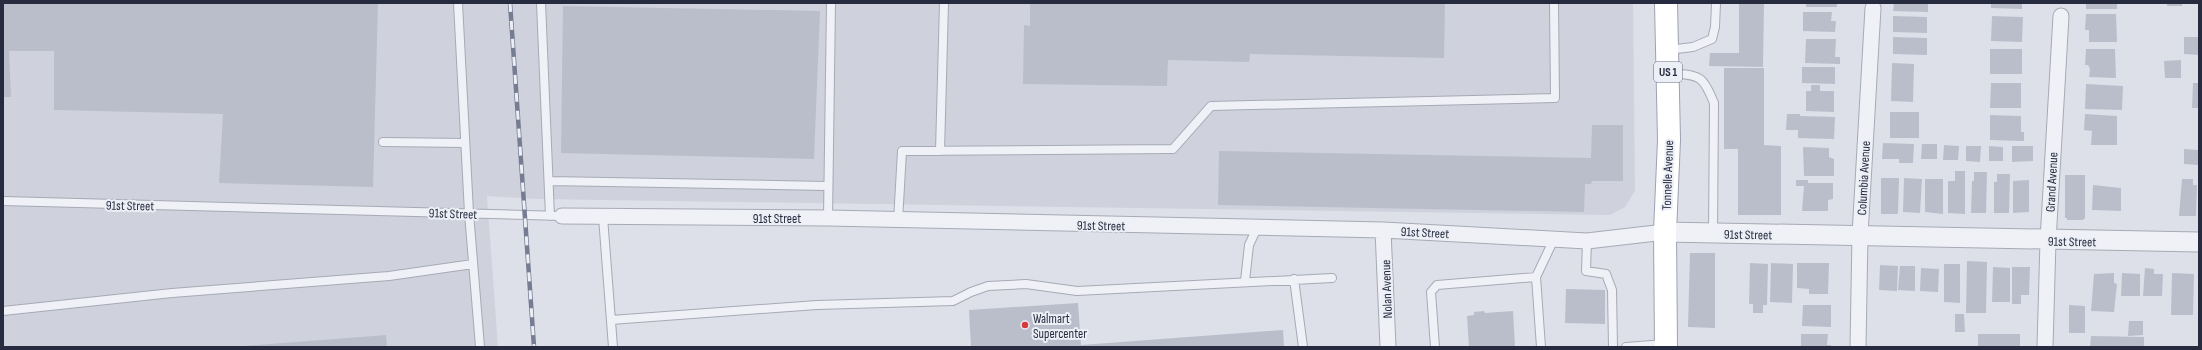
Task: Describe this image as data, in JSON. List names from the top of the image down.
{
  "streets": {
    "main road": ["US 1", "Tonnelle Avenue"],
    "street": [
      "Columbia Avenue",
      "Grand Avenue",
      "91st Street",
      "Nolan Avenue"
    ]
  },
  "crossings": [
    ["Tonnelle Avenue", "91st Street"],
    ["Columbia Avenue", "91st Street"],
    ["Grand Avenue", "91st Street"],
    ["91st Street", "Nolan Avenue"]
  ],
  "places": ["Walmart Supercenter"]
}
